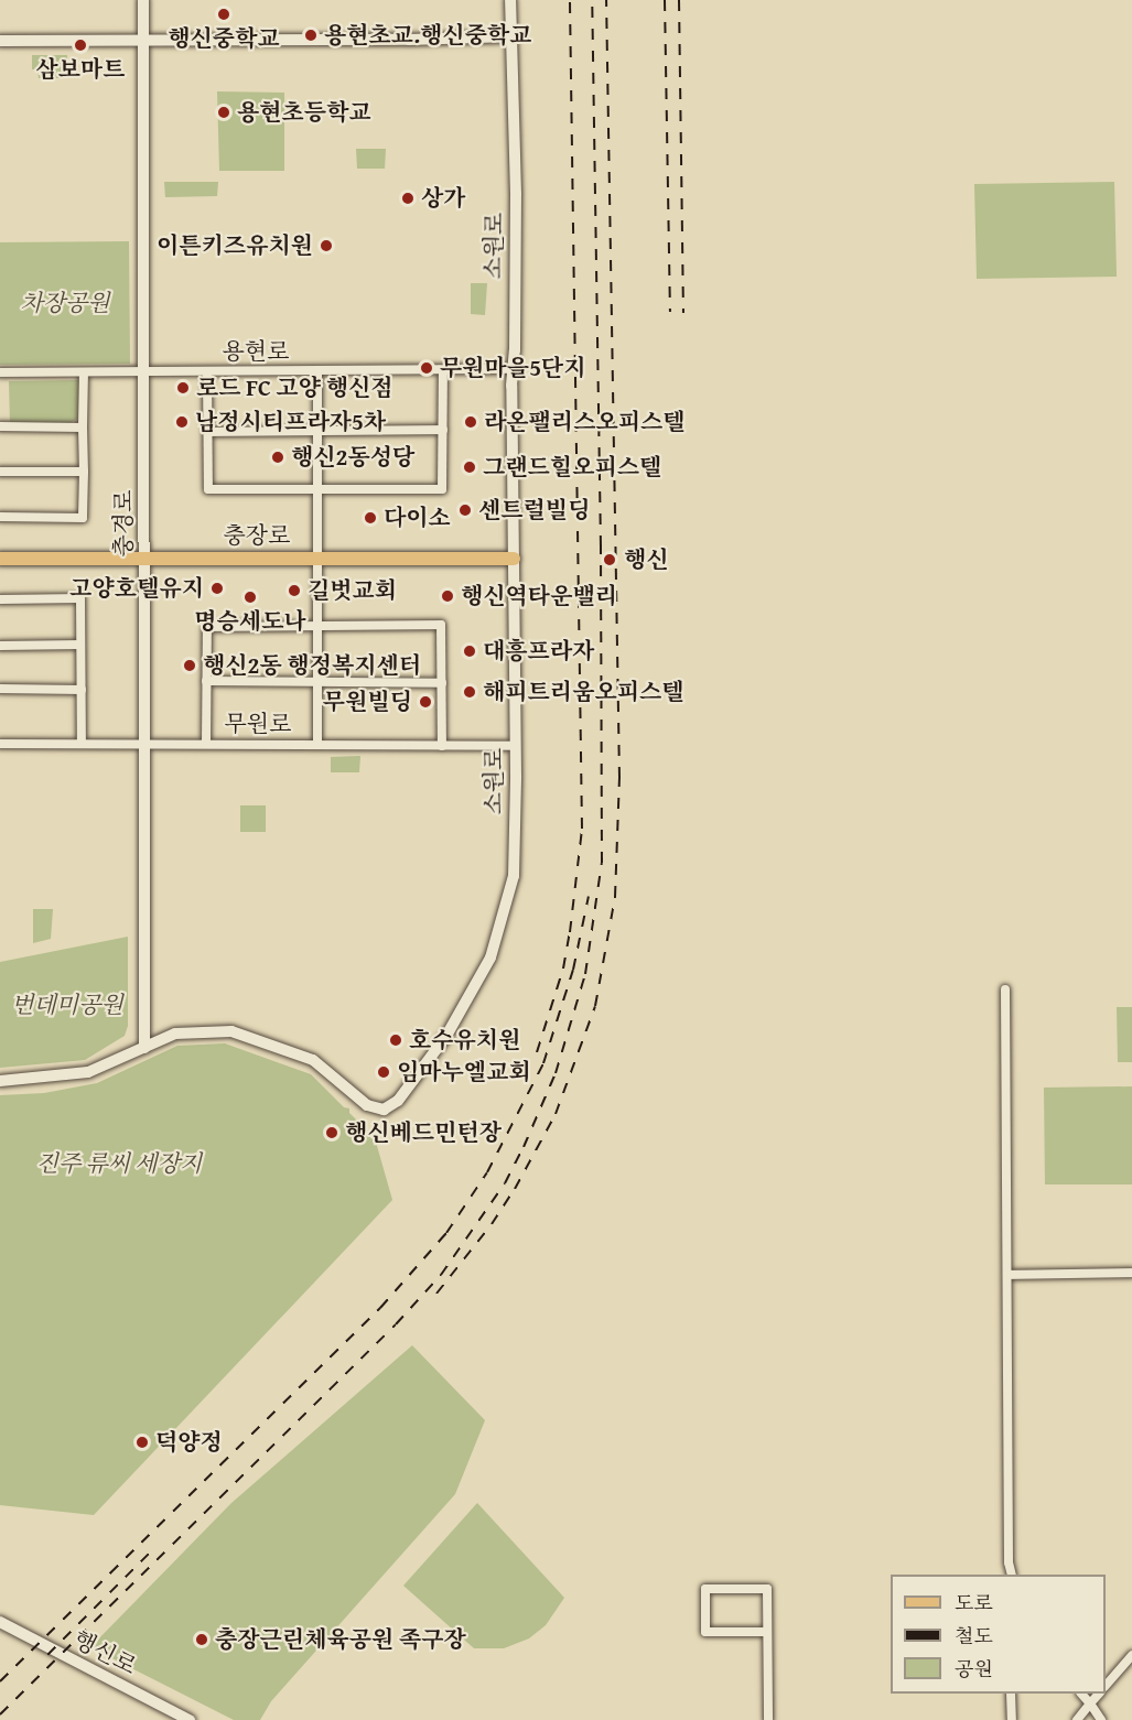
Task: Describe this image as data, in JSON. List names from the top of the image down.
{
  "streets": {
    "main road": [
      "소원로",
      "충경로",
      "충장로",
      "행신로"
    ],
    "street": ["용현로", "무원로"]
  },
  "crossings": [
    ["소원로", "용현로"],
    ["소원로", "충경로"],
    ["소원로", "충장로"],
    ["소원로", "무원로"],
    ["용현로", "충경로"],
    ["충경로", "충장로"],
    ["충경로", "무원로"]
  ],
  "parks": ["차장공원", "번데미공원", "진주 류씨 세장지"],
  "places": [
    "행신중학교",
    "용현초교.행신중학교",
    "삼보마트",
    "용현초등학교",
    "상가",
    "이튼키즈유치원",
    "무원마을5단지",
    "로드 FC 고양 행신점",
    "남정시티프라자5차",
    "라온팰리스오피스텔",
    "행신2동성당",
    "그랜드힐오피스텔",
    "센트럴빌딩",
    "다이소",
    "행신",
    "고양호텔유지",
    "길벗교회",
    "행신역타운밸리",
    "명승세도나",
    "대흥프라자",
    "행신2동 행정복지센터",
    "해피트리움오피스텔",
    "무원빌딩",
    "호수유치원",
    "임마누엘교회",
    "행신베드민턴장",
    "덕양정",
    "충장근린체육공원 족구장"
  ],
  "legend": ["도로", "철도", "공원"]
}
